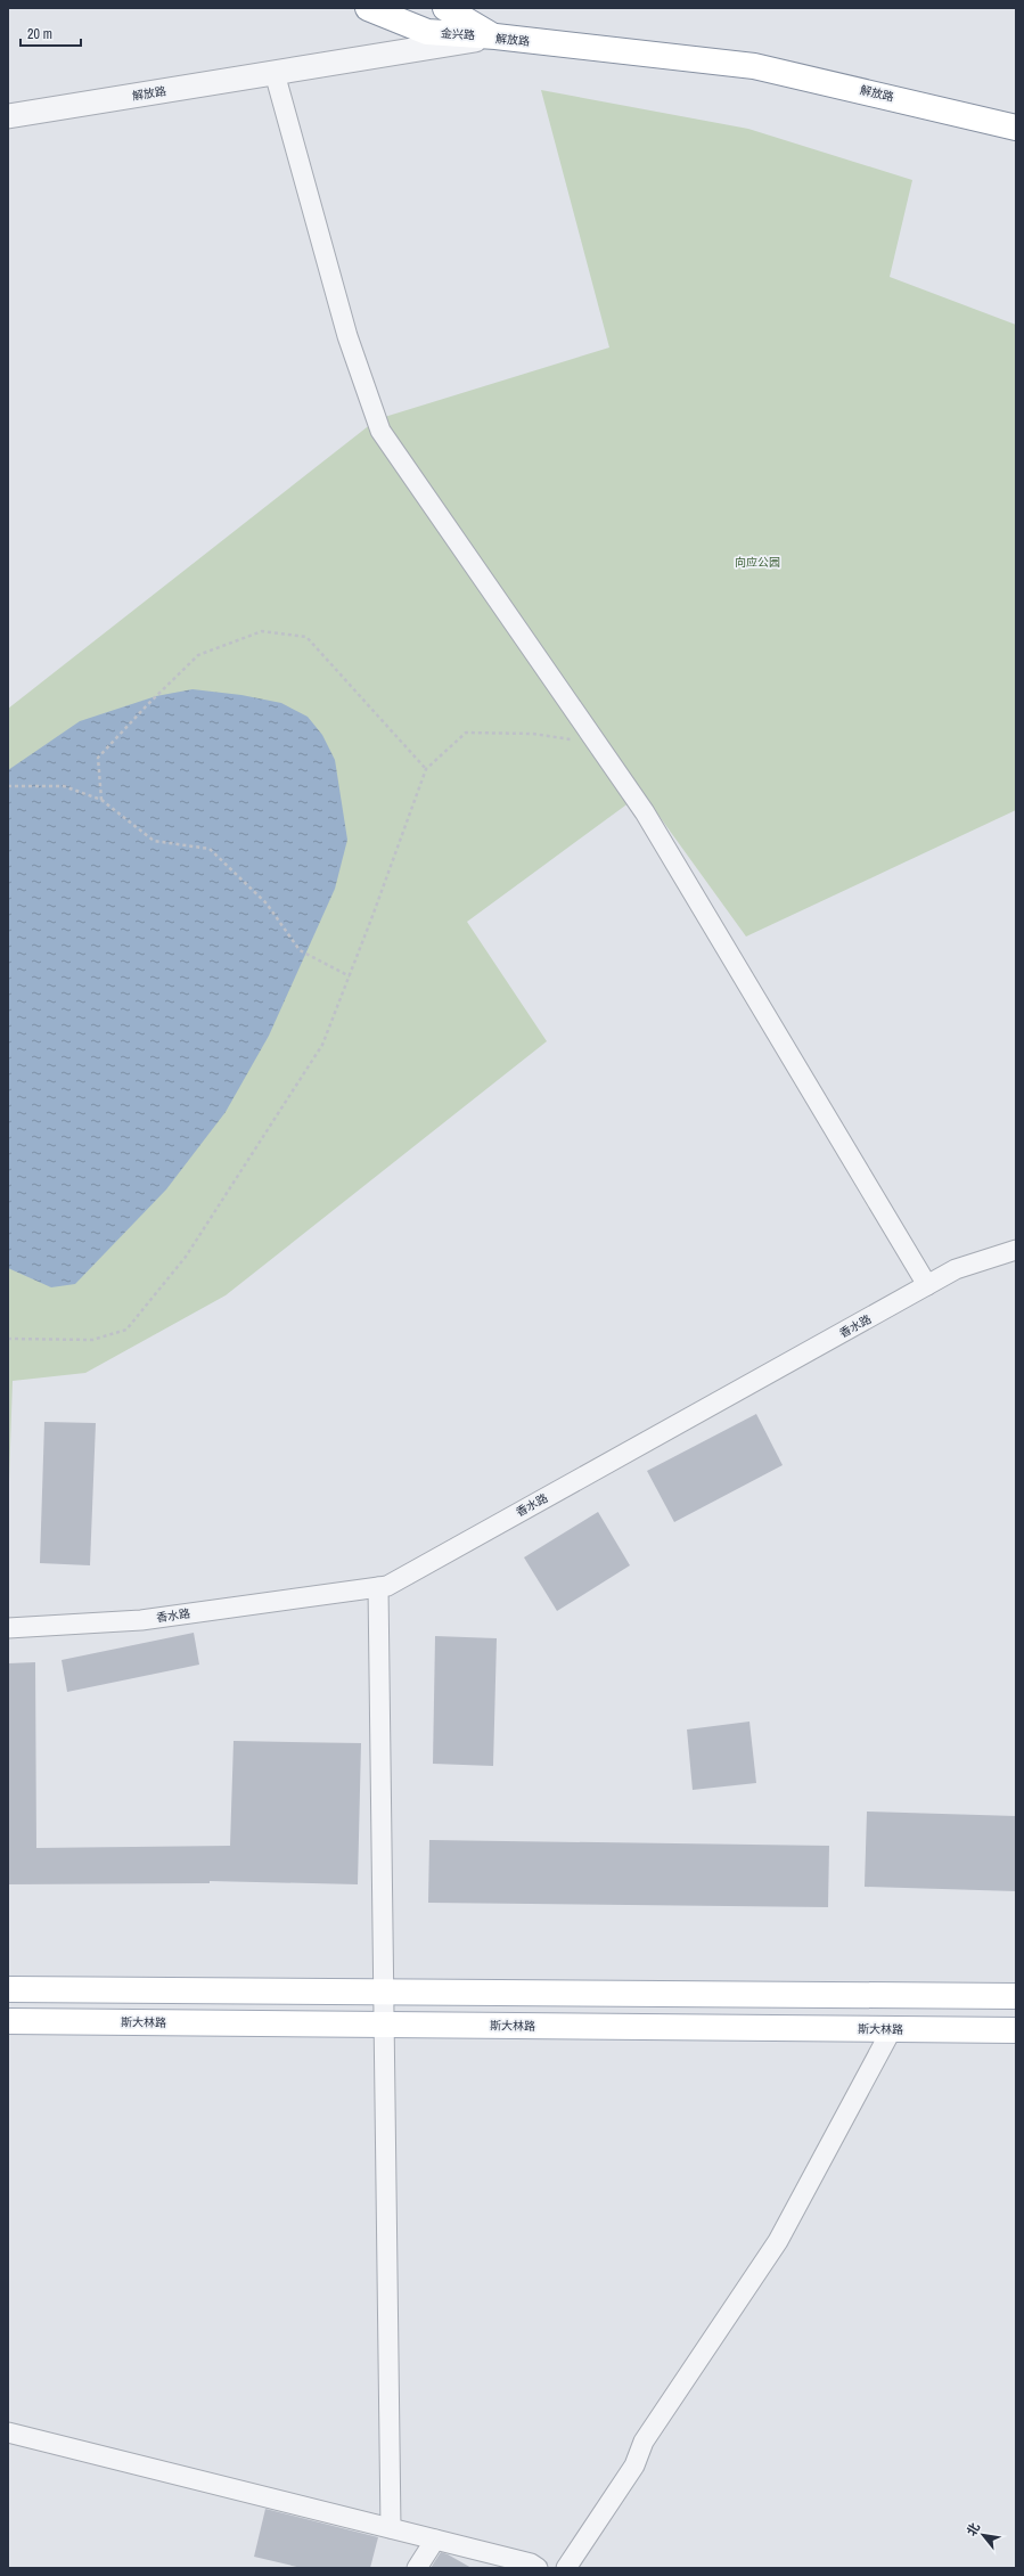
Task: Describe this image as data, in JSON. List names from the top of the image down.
{
  "streets": {
    "main road": ["金兴路", "解放路", "斯大林路"],
    "street": ["香水路"]
  },
  "crossings": [
    ["金兴路", "解放路"]
  ],
  "parks": ["向应公园"],
  "scale_bar": "20 m",
  "north": "top left"
}
